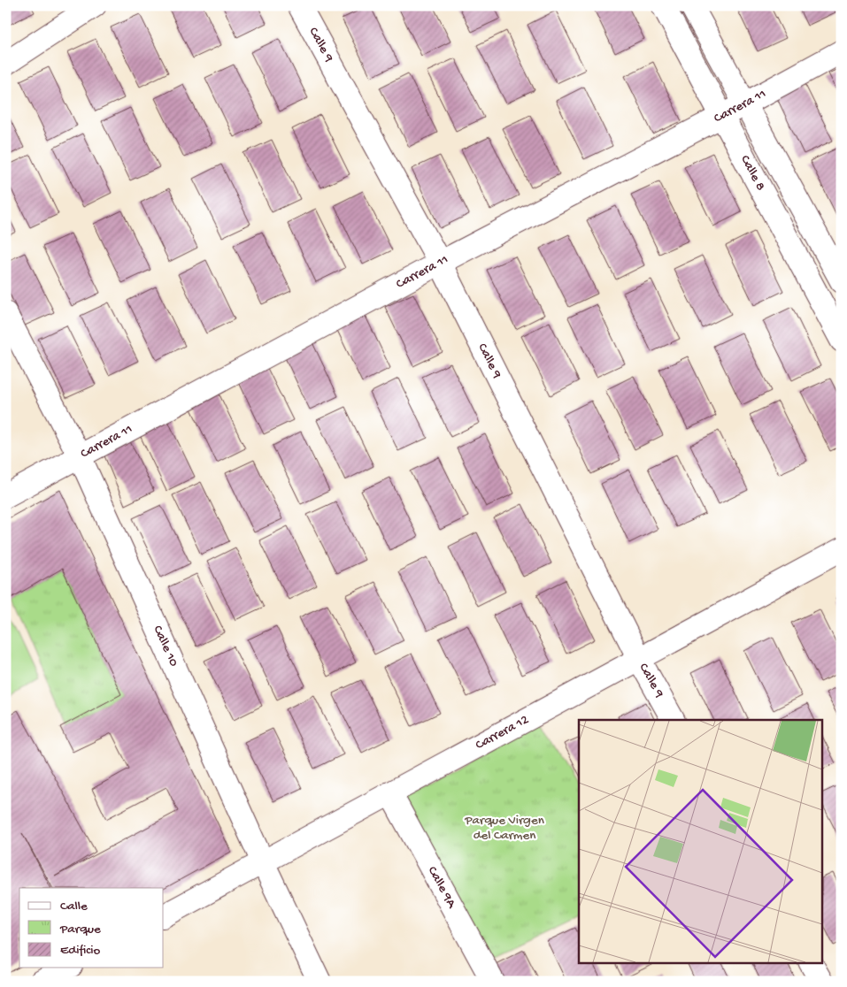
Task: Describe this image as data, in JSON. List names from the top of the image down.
{
  "streets": {
    "street": [
      "Calle 9",
      "Carrera 11",
      "Calle 8",
      "Calle 10",
      "Carrera 12",
      "Calle 9A"
    ]
  },
  "crossings": [
    ["Calle 9", "Carrera 11"],
    ["Calle 9", "Carrera 12"],
    ["Carrera 11", "Calle 8"],
    ["Carrera 11", "Calle 10"],
    ["Calle 10", "Carrera 12"],
    ["Carrera 12", "Calle 9A"]
  ],
  "parks": ["Parque Virgen del Carmen"],
  "legend": ["Calle", "Parque", "Edificio"]
}
